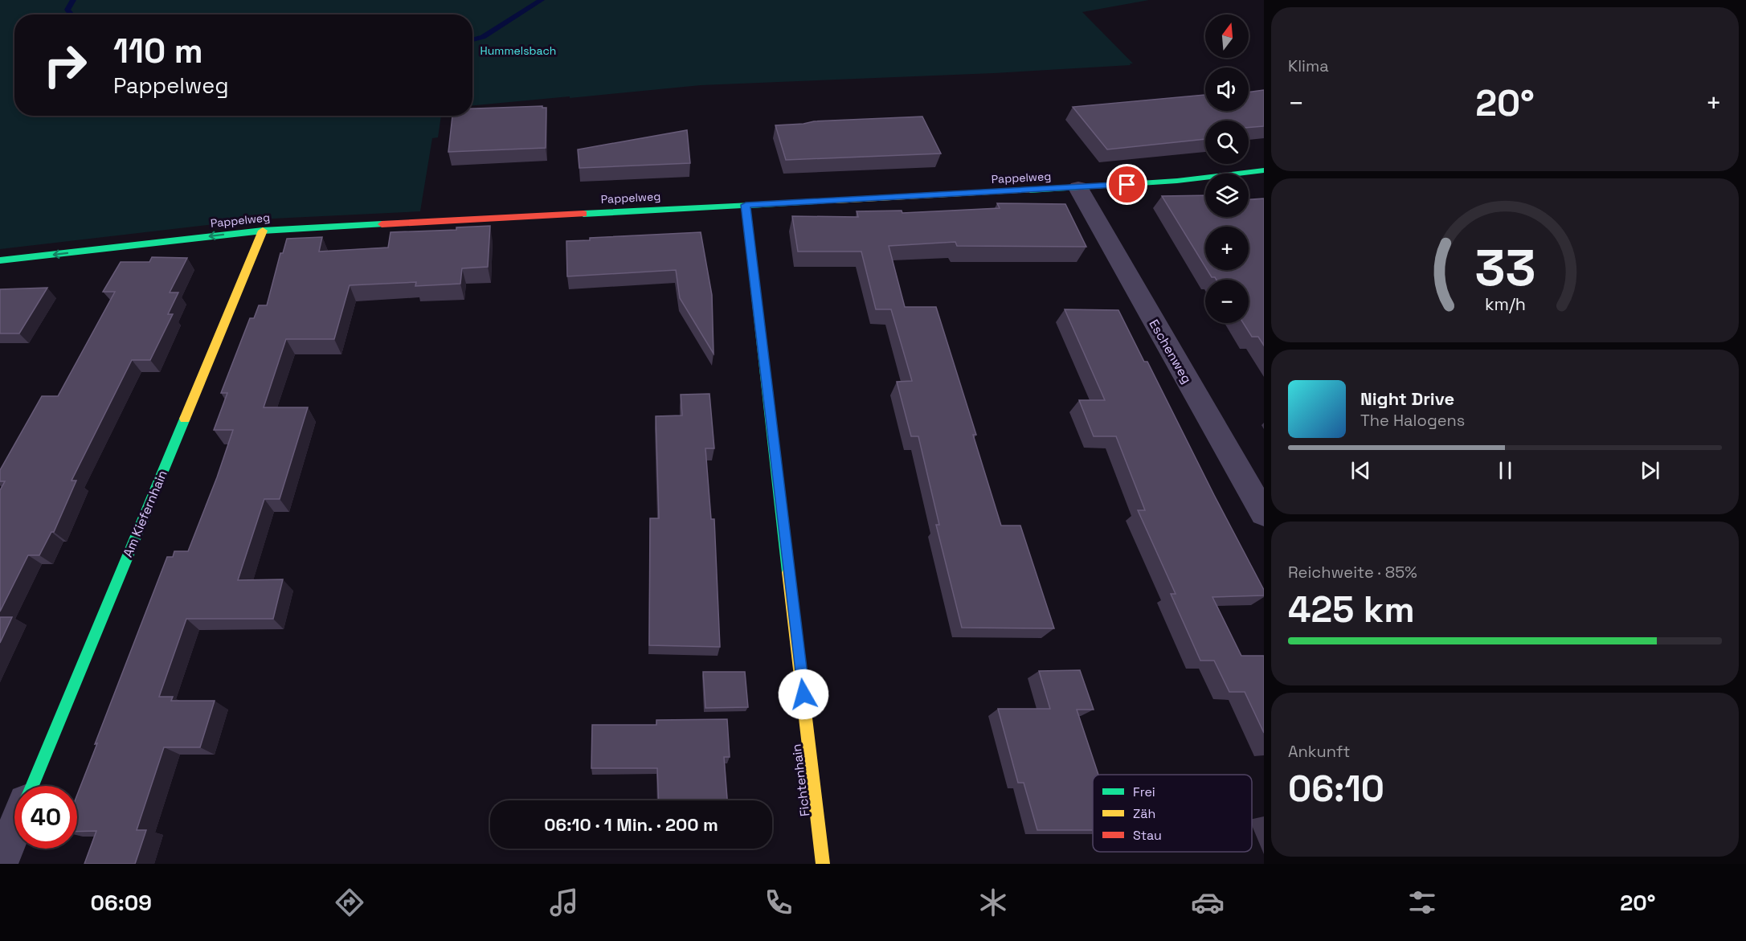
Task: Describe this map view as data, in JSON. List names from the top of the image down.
{
  "streets": {
    "street": [
      "Pappelweg",
      "Eschenweg",
      "Am Kiefernhain",
      "Fichtenhain"
    ]
  },
  "crossings": [
    ["Pappelweg", "Eschenweg"],
    ["Pappelweg", "Am Kiefernhain"],
    ["Pappelweg", "Fichtenhain"]
  ],
  "parks": ["Hummelsbach"],
  "legend": ["Frei", "Zäh", "Stau"],
  "north": "top",
  "page": {
    "tile": [
      "Klima",
      ["Reichweite · 85%", "425 km"],
      ["Ankunft", "06:10"]
    ],
    "map_buttons": ["+", "−"],
    "turn": ["110 m", "Pappelweg"],
    "heat": ["−", "20°", "+"],
    "song": ["Night Drive", "The Halogens"],
    "limit": "40",
    "trip": "06:10 · 1 Min. · 200 m",
    "tabs": ["06:09", "20°"],
    "gauge": ["33", "km/h"]
  }
}
